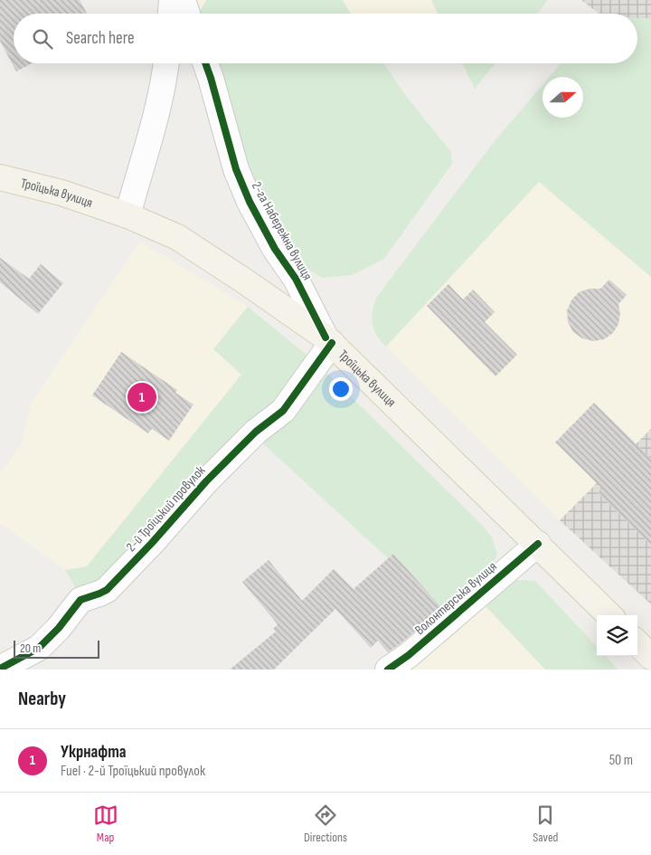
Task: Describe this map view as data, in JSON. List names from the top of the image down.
{
  "streets": {
    "main road": ["Троїцька вулиця"],
    "street": ["2-га Набережна вулиця", "2-й Троїцький провулок", "Волонтерська вулиця"]
  },
  "crossings": [
    ["Троїцька вулиця", "2-га Набережна вулиця"],
    ["Троїцька вулиця", "2-й Троїцький провулок"],
    ["Троїцька вулиця", "Волонтерська вулиця"],
    ["2-га Набережна вулиця", "2-й Троїцький провулок"]
  ],
  "scale_bar": "20 m",
  "north": "right",
  "page": {
    "search": "Search here",
    "pins": "1",
    "scale": "20 m",
    "heading": "Nearby",
    "list": [
      {
        "mark": "1",
        "name": "Укрнафта",
        "note": "Fuel · 2-й Троїцький провулок",
        "value": "50 m"
      }
    ],
    "nav": ["Map", "Directions", "Saved"]
  }
}
